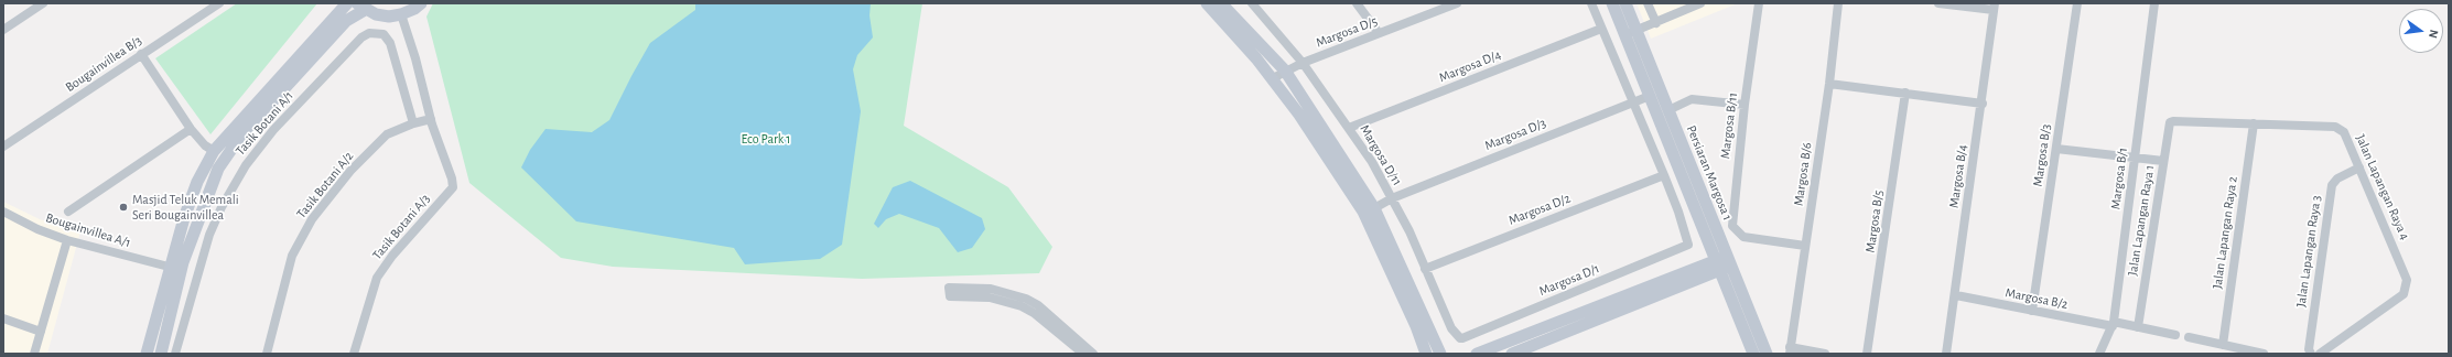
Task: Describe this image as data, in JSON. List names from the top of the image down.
{
  "streets": {
    "street": [
      "Margosa D/5",
      "Bougainvillea B/3",
      "Margosa D/4",
      "Tasik Botani A/1",
      "Margosa B/11",
      "Margosa D/3",
      "Margosa D/11",
      "Margosa B/3",
      "Persiaran Margosa 1",
      "Margosa B/6",
      "Margosa B/4",
      "Margosa B/1",
      "Tasik Botani A/2",
      "Jalan Lapangan Raya 4",
      "Margosa D/2",
      "Jalan Lapangan Raya 1",
      "Margosa B/5",
      "Tasik Botani A/3",
      "Bougainvillea A/1",
      "Jalan Lapangan Raya 2",
      "Jalan Lapangan Raya 3",
      "Margosa D/1",
      "Margosa B/2"
    ]
  },
  "crossings": [
    ["Margosa D/5", "Margosa D/11"],
    ["Margosa D/4", "Margosa D/11"],
    ["Tasik Botani A/1", "Tasik Botani A/2"],
    ["Margosa B/11", "Margosa B/6"],
    ["Margosa D/3", "Margosa D/11"],
    ["Margosa D/3", "Persiaran Margosa 1"],
    ["Margosa D/11", "Margosa D/2"],
    ["Margosa D/11", "Margosa D/1"],
    ["Margosa B/3", "Margosa B/2"],
    ["Margosa B/4", "Margosa B/2"],
    ["Margosa B/1", "Margosa B/2"],
    ["Tasik Botani A/2", "Tasik Botani A/3"],
    ["Jalan Lapangan Raya 4", "Jalan Lapangan Raya 1"],
    ["Jalan Lapangan Raya 4", "Jalan Lapangan Raya 2"],
    ["Jalan Lapangan Raya 4", "Jalan Lapangan Raya 3"],
    ["Margosa D/2", "Margosa D/1"],
    ["Jalan Lapangan Raya 1", "Margosa B/2"]
  ],
  "parks": ["Eco Park 1"],
  "places": ["Masjid Teluk Memali Seri Bougainvillea"],
  "north": "right"
}
